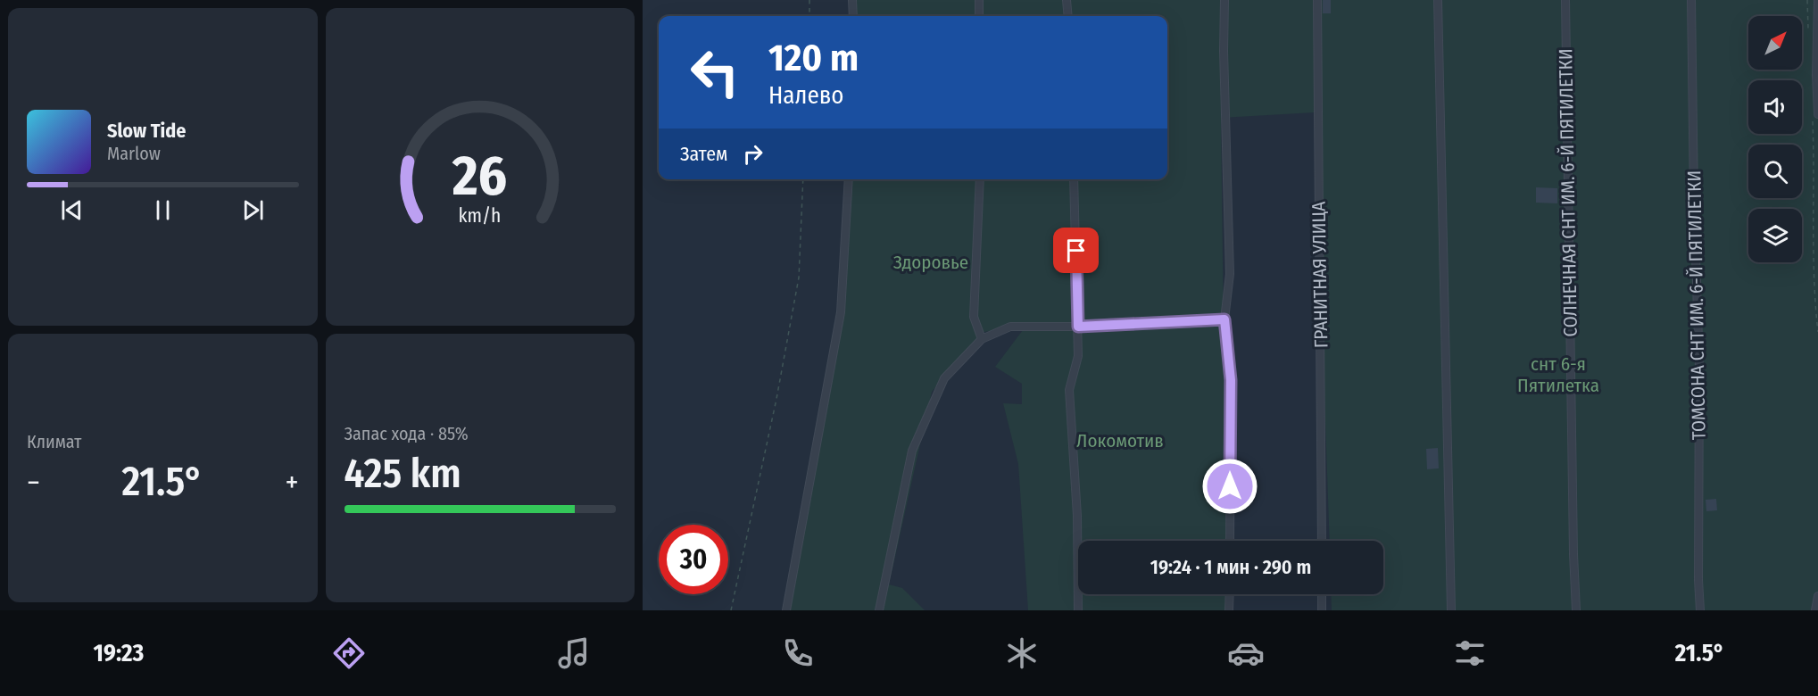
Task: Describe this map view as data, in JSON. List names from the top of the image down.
{
  "streets": {
    "street": ["СОЛНЕЧНАЯ СНТ ИМ. 6-Й ПЯТИЛЕТКИ", "ГРАНИТНАЯ УЛИЦА", "ТОМСОНА СНТ ИМ. 6-Й ПЯТИЛЕТКИ"]
  },
  "parks": ["Здоровье", "снт 6-я Пятилетка", "Локомотив"],
  "north": "top right",
  "page": {
    "turn": ["120 m", "Налево"],
    "song": ["Slow Tide", "Marlow"],
    "then": "Затем",
    "tile": [
      "Климат",
      ["Запас хода · 85%", "425 km"]
    ],
    "heat": ["−", "21.5°", "+"],
    "limit": "30",
    "trip": "19:24 · 1 мин · 290 m",
    "tabs": ["19:23", "21.5°"],
    "gauge": ["26", "km/h"]
  }
}
